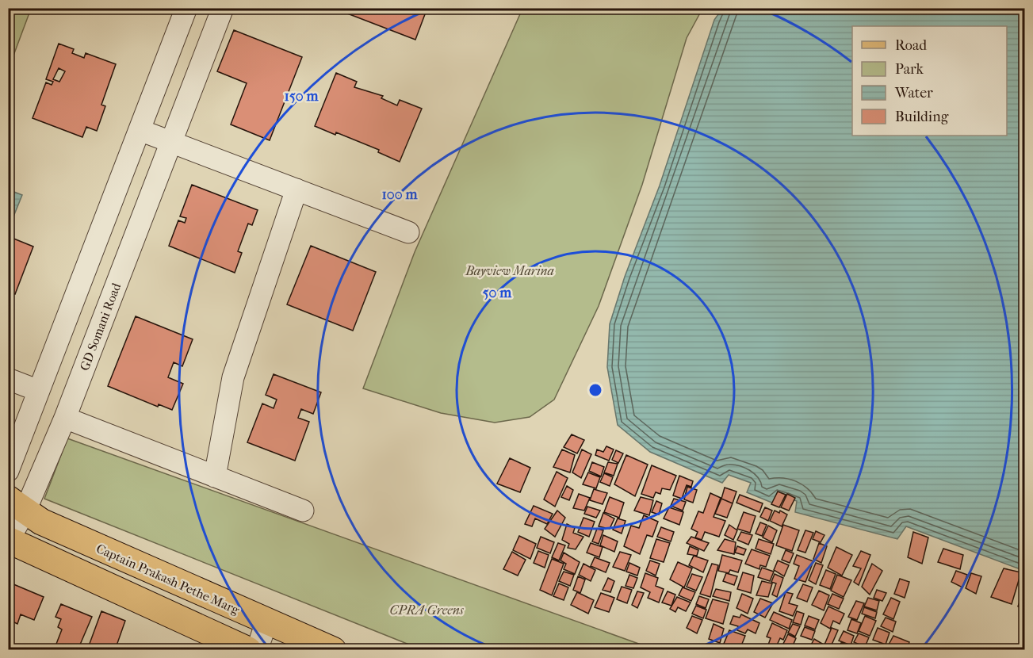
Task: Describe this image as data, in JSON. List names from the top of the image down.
{
  "streets": {
    "main road": ["Captain Prakash Pethe Marg"],
    "street": ["GD Somani Road"]
  },
  "crossings": [
    ["GD Somani Road", "Captain Prakash Pethe Marg"]
  ],
  "parks": ["Bayview Marina", "CPRA Greens"],
  "legend": [
    "Road",
    "Park",
    "Water",
    "Building"
  ],
  "rings": ["150 m", "100 m", "50 m"]
}
